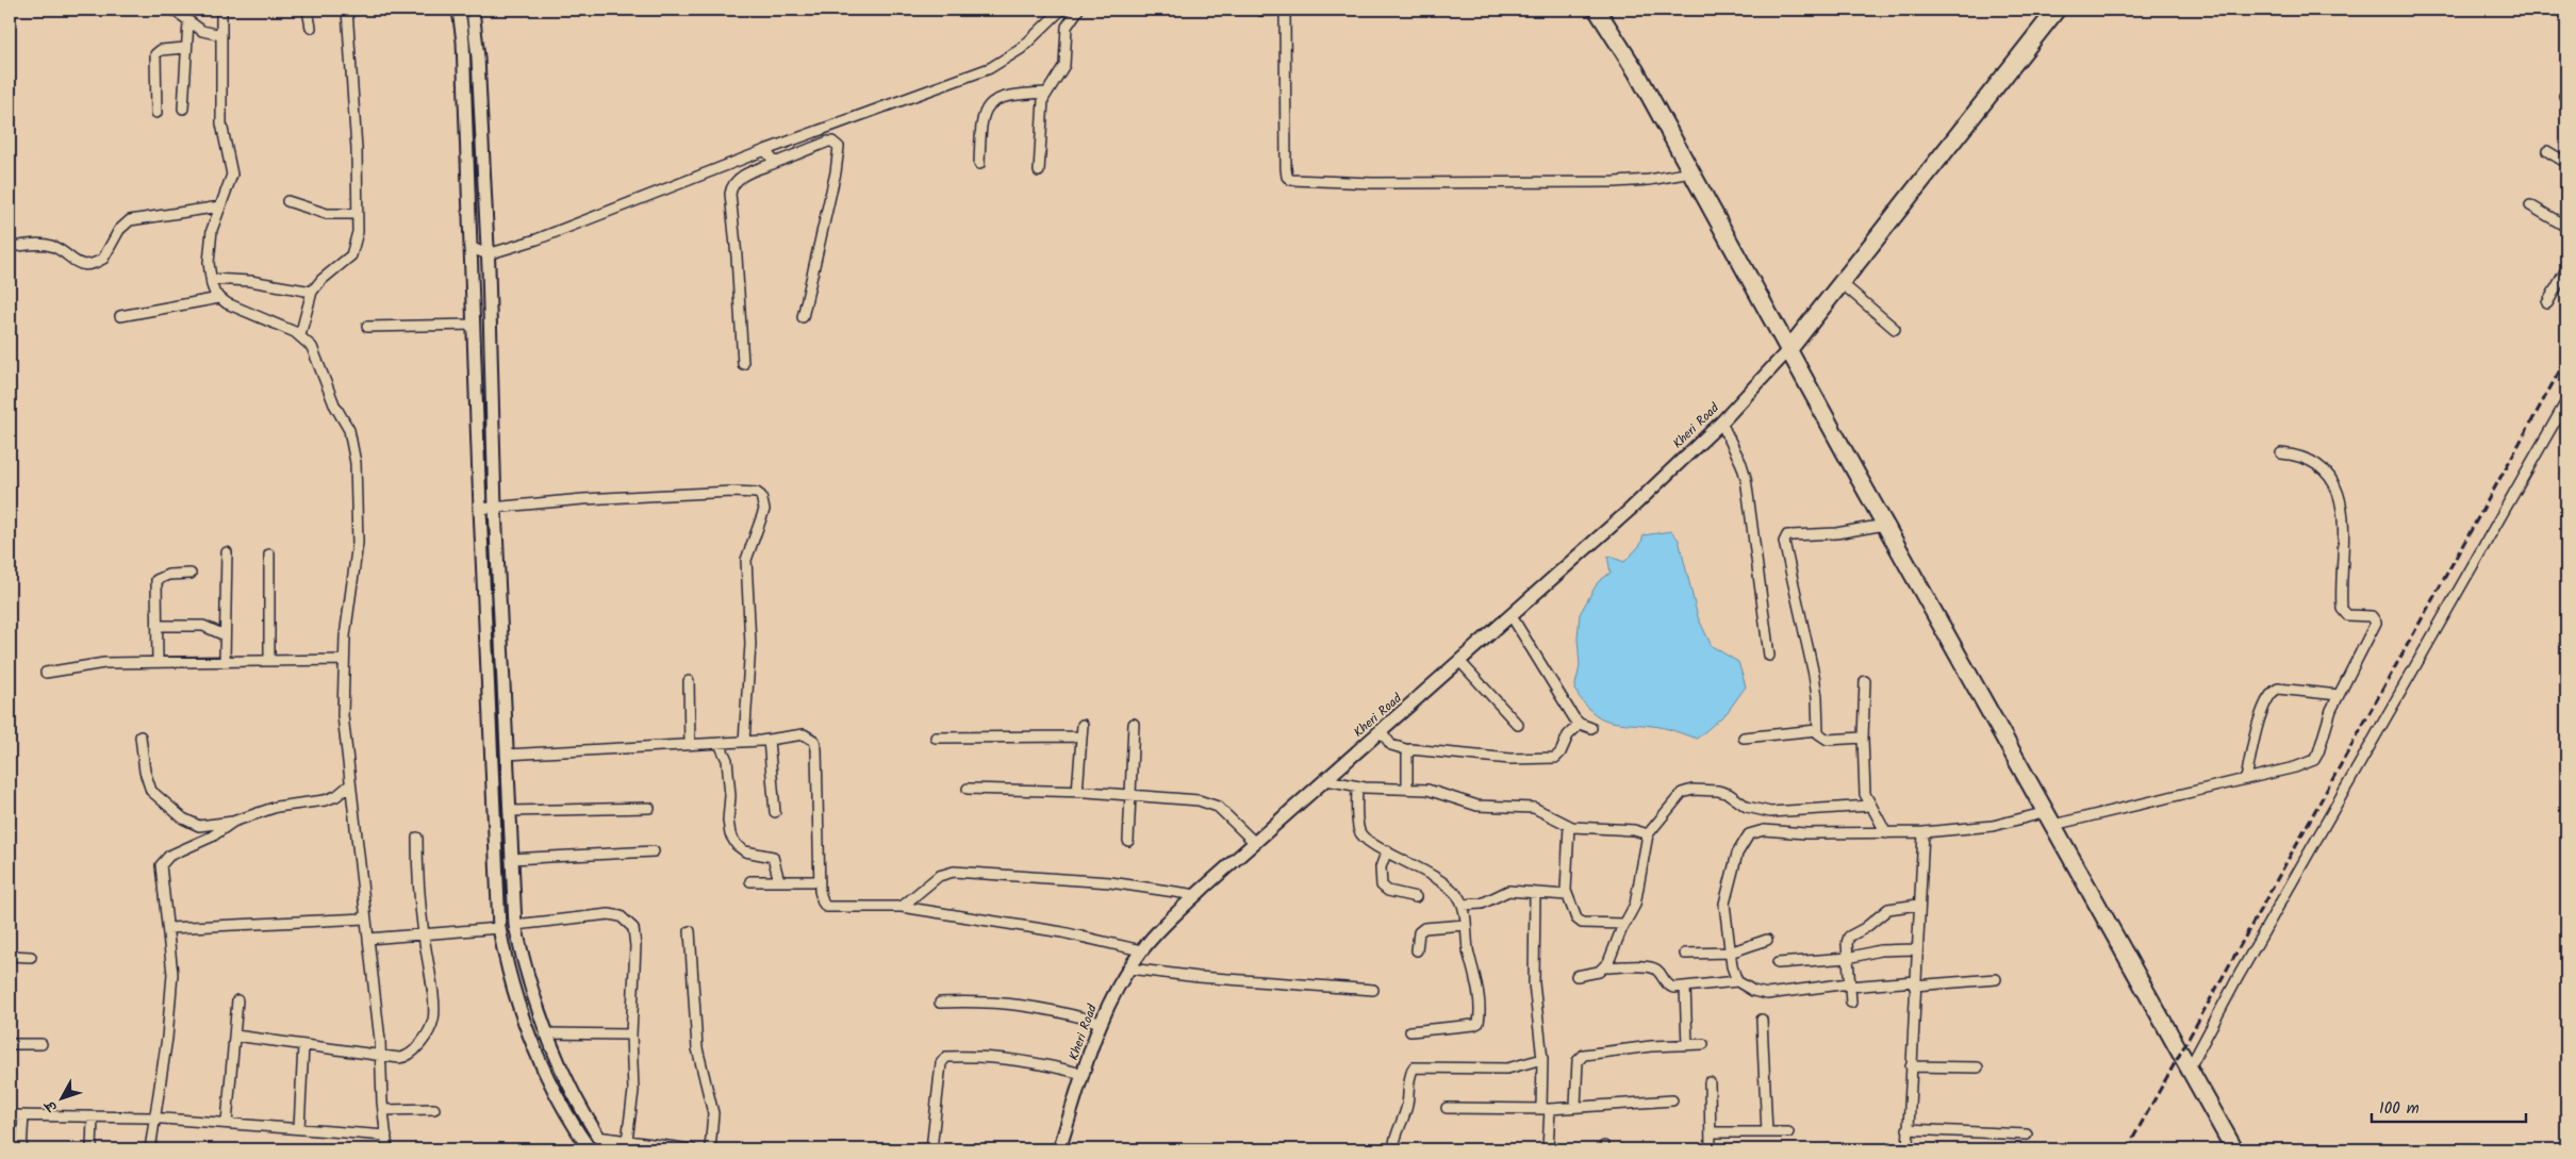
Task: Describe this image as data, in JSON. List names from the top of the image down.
{
  "streets": {
    "street": ["Kheri Road"]
  },
  "scale_bar": "100 m",
  "north": "bottom left"
}
